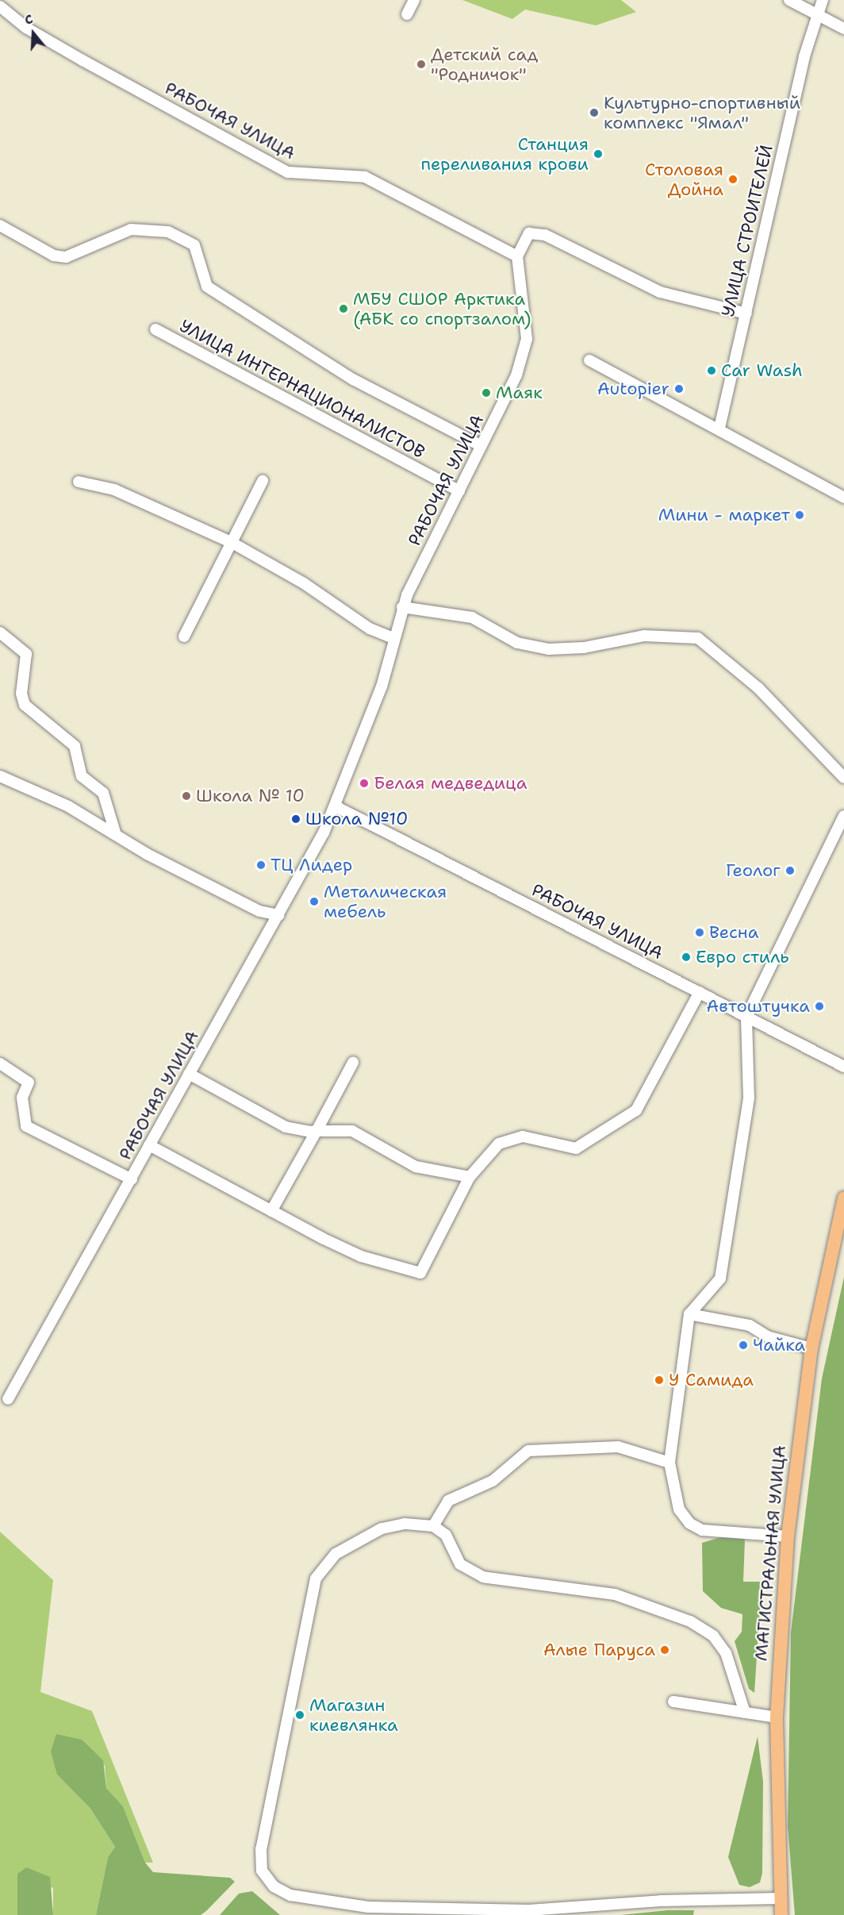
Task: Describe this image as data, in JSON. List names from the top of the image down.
{
  "streets": {
    "main road": ["МАГИСТРАЛЬНАЯ УЛИЦА"],
    "street": ["РАБОЧАЯ УЛИЦА", "УЛИЦА СТРОИТЕЛЕЙ", "УЛИЦА ИНТЕРНАЦИОНАЛИСТОВ"]
  },
  "crossings": [
    ["РАБОЧАЯ УЛИЦА", "УЛИЦА ИНТЕРНАЦИОНАЛИСТОВ"]
  ],
  "places": [
    "Детский сад \"Родничок\"",
    "Культурно-спортивный комплекс \"Ямал\"",
    "Станция переливания крови",
    "Столовая Дойна",
    "МБУ СШОР Арктика (АБК со спортзалом)",
    "Car Wash",
    "Autopier",
    "Маяк",
    "Мини - маркет",
    "Белая медведица",
    "Школа № 10",
    "Школа №10",
    "ТЦ Лидер",
    "Геолог",
    "Металическая мебель",
    "Весна",
    "Евро стиль",
    "Автоштучка",
    "Чайка",
    "У Самида",
    "Алые Паруса",
    "Магазин киевлянка"
  ],
  "north": "top"
}
